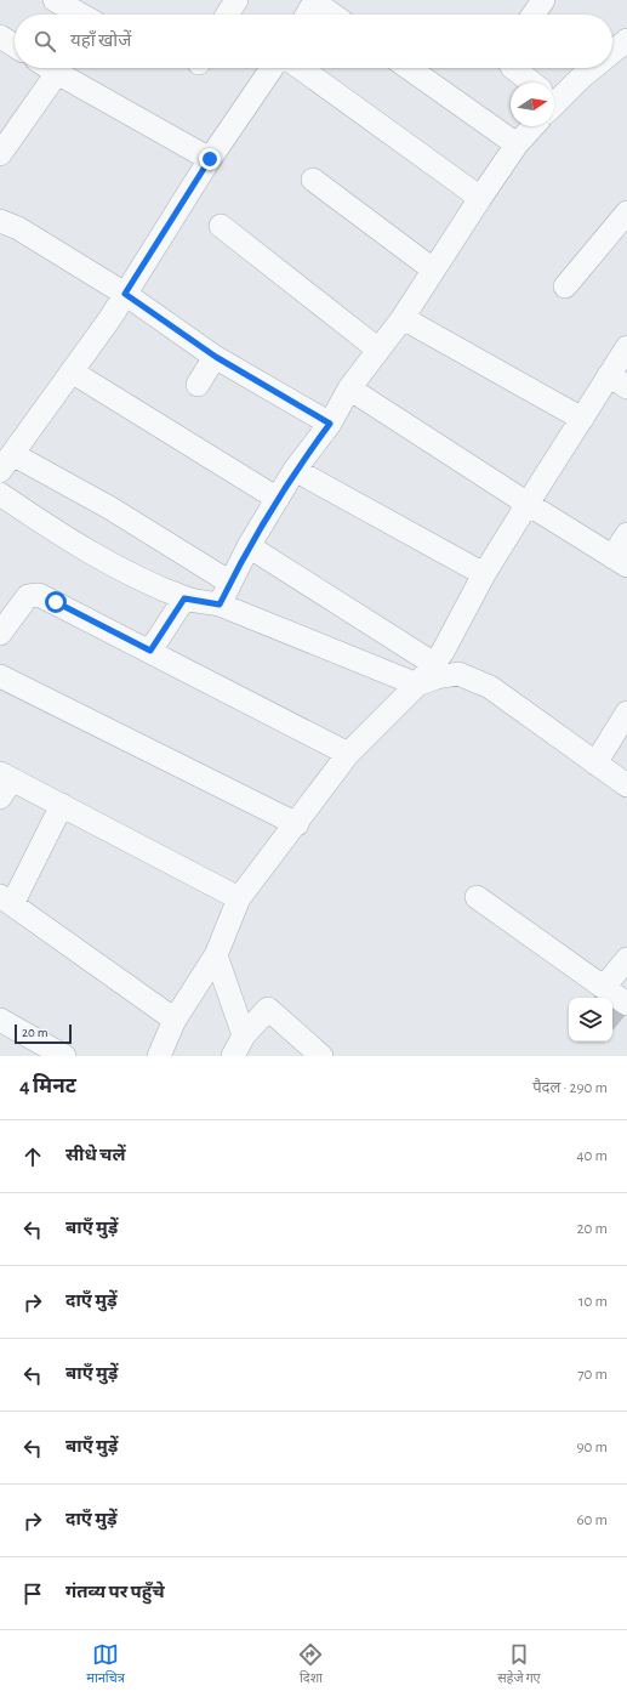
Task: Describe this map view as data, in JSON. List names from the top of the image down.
{
  "scale_bar": "20 m",
  "north": "right",
  "page": {
    "search": "यहाँ खोजें",
    "scale": "20 m",
    "heading": ["4 मिनट", "पैदल · 290 m"],
    "list": [
      ["सीधे चलें", "40 m"],
      ["बाएँ मुड़ें", "20 m"],
      ["दाएँ मुड़ें", "10 m"],
      ["बाएँ मुड़ें", "70 m"],
      ["बाएँ मुड़ें", "90 m"],
      ["दाएँ मुड़ें", "60 m"],
      "गंतव्य पर पहुँचे"
    ],
    "nav": ["मानचित्र", "दिशा", "सहेजे गए"]
  }
}
